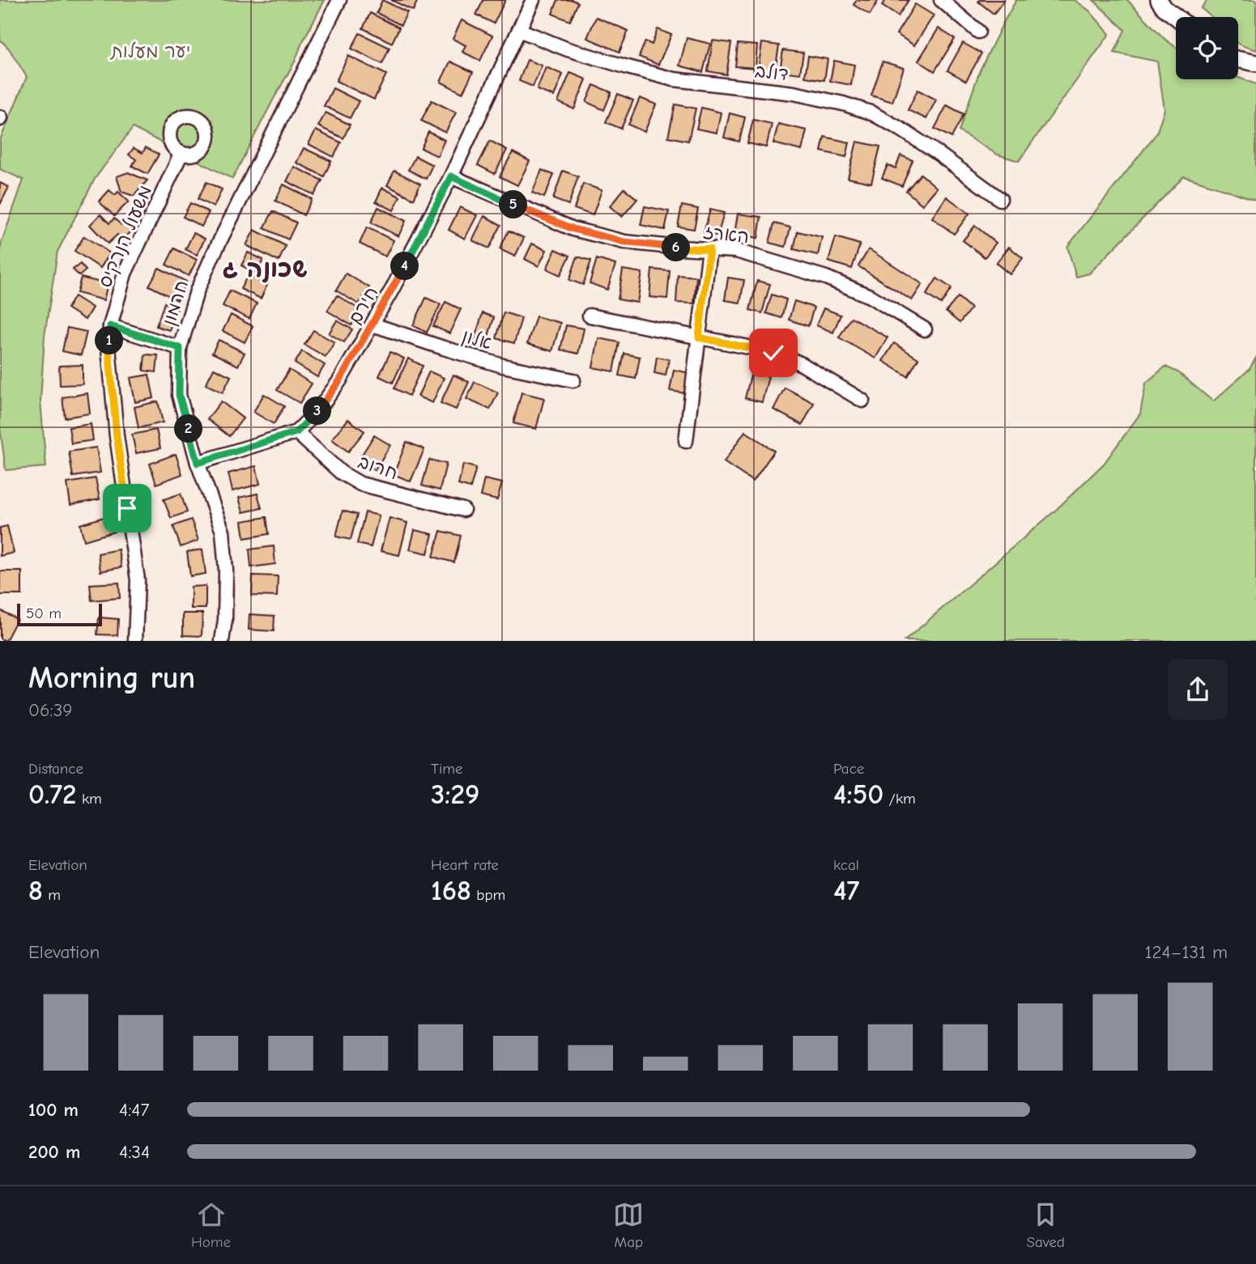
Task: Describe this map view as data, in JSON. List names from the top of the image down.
{
  "streets": {
    "street": [
      "דולב",
      "הארז",
      "משעול הנרקיס",
      "חרמון",
      "חירם",
      "אלון",
      "חרוב"
    ]
  },
  "crossings": [
    ["דולב", "חירם"],
    ["הארז", "חירם"],
    ["חרמון", "חירם"],
    ["חירם", "אלון"],
    ["חירם", "חרוב"]
  ],
  "districts": ["שכונה ג"],
  "parks": ["יער מעלות"],
  "scale_bar": "50 m",
  "page": {
    "pins": [
      "5",
      "6",
      "4",
      "1",
      "3",
      "2"
    ],
    "scale": "50 m",
    "heading": ["Morning run", "06:39"],
    "stats": [
      ["Distance", "0.72 km"],
      ["Time", "3:29"],
      ["Pace", "4:50 /km"],
      ["Elevation", "8 m"],
      ["Heart rate", "168 bpm"],
      ["kcal", "47"]
    ],
    "chart": ["Elevation", "124–131 m"],
    "list": [
      {
        "name": "100 m",
        "note": "4:47"
      },
      {
        "name": "200 m",
        "note": "4:34"
      }
    ],
    "tabs": ["Home", "Map", "Saved"]
  }
}
